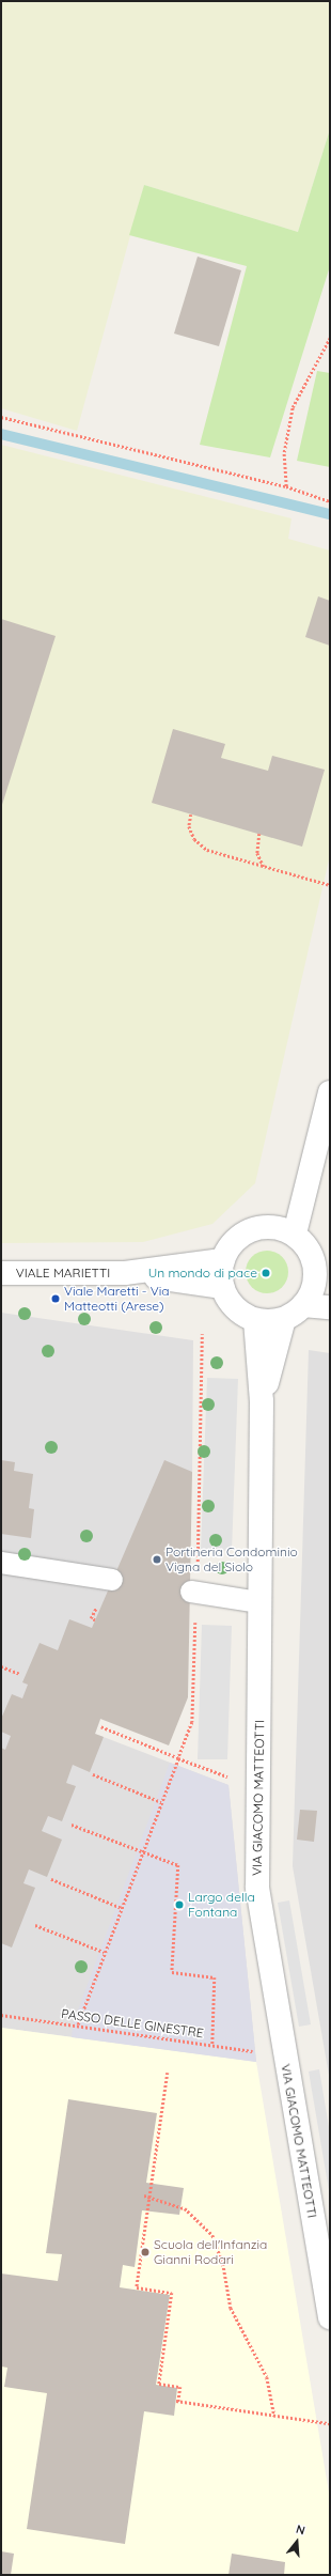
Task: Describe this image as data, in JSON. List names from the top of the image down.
{
  "streets": {
    "street": ["VIALE MARIETTI", "VIA GIACOMO MATTEOTTI"],
    "path": ["PASSO DELLE GINESTRE"]
  },
  "crossings": [
    ["VIALE MARIETTI", "VIA GIACOMO MATTEOTTI"]
  ],
  "places": [
    "Un mondo di pace",
    "Viale Maretti - Via Matteotti (Arese)",
    "Portineria Condominio Vigna del Siolo",
    "Largo della Fontana",
    "Scuola dell'Infanzia Gianni Rodari"
  ],
  "north": "top"
}
